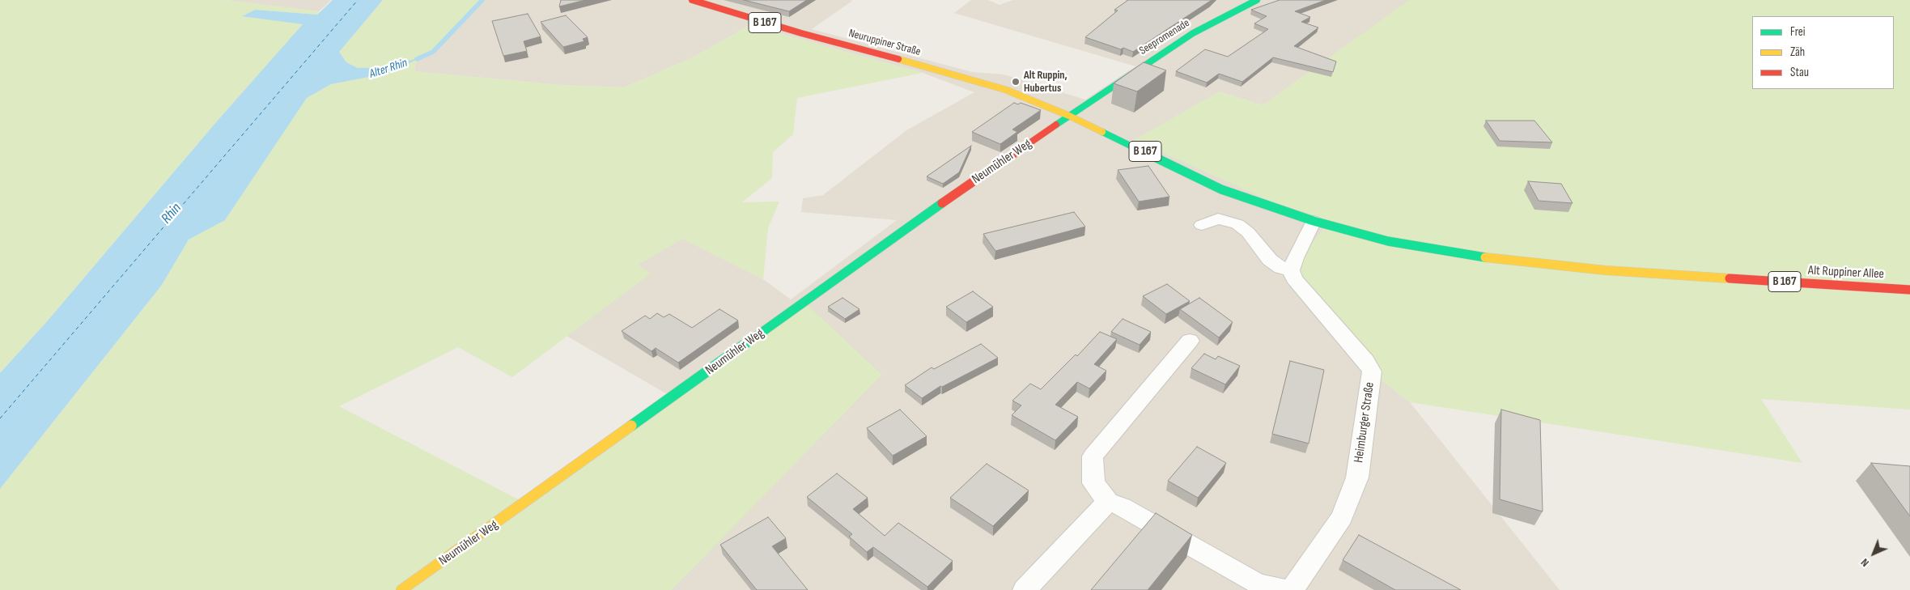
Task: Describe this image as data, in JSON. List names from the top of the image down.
{
  "streets": {
    "main road": [
      "B 167",
      "Seepromenade",
      "Neuruppiner Straße",
      "Neumühler Weg",
      "Alt Ruppiner Allee"
    ],
    "street": ["Heimburger Straße"]
  },
  "crossings": [
    ["B 167", "Seepromenade"],
    ["B 167", "Neuruppiner Straße"],
    ["B 167", "Neumühler Weg"],
    ["B 167", "Alt Ruppiner Allee"],
    ["Seepromenade", "Neuruppiner Straße"],
    ["Seepromenade", "Neumühler Weg"],
    ["Neuruppiner Straße", "Neumühler Weg"]
  ],
  "water": ["Alter Rhin", "Rhin"],
  "places": ["Alt Ruppin, Hubertus"],
  "legend": ["Frei", "Zäh", "Stau"],
  "north": "bottom left"
}
